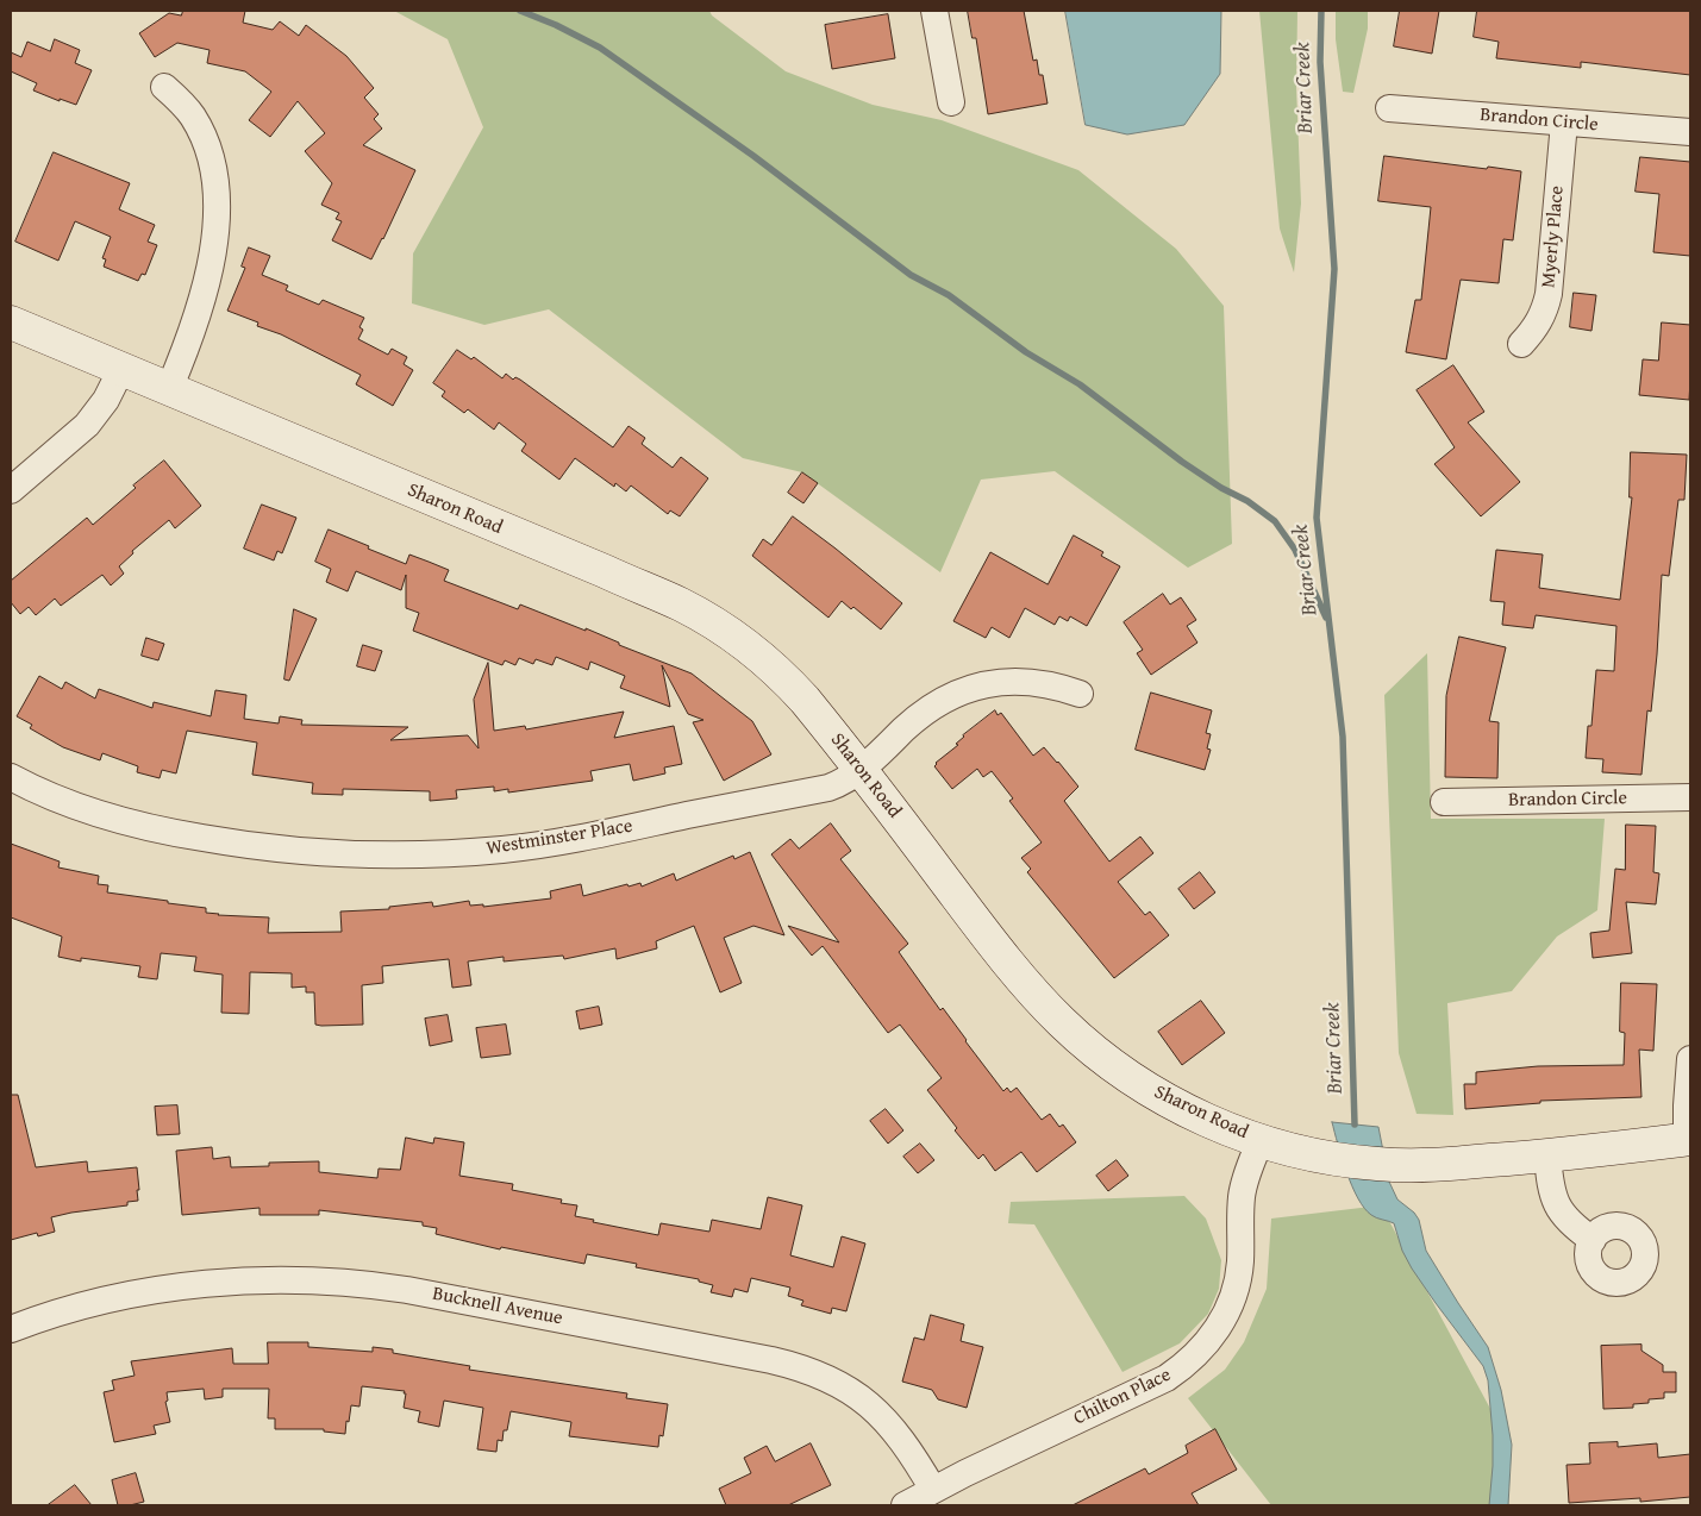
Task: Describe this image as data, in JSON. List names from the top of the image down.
{
  "streets": {
    "street": [
      "Brandon Circle",
      "Myerly Place",
      "Sharon Road",
      "Westminster Place",
      "Bucknell Avenue",
      "Chilton Place"
    ]
  },
  "crossings": [
    ["Brandon Circle", "Myerly Place"],
    ["Sharon Road", "Westminster Place"],
    ["Sharon Road", "Chilton Place"],
    ["Bucknell Avenue", "Chilton Place"]
  ],
  "water": ["Briar Creek"]
}
